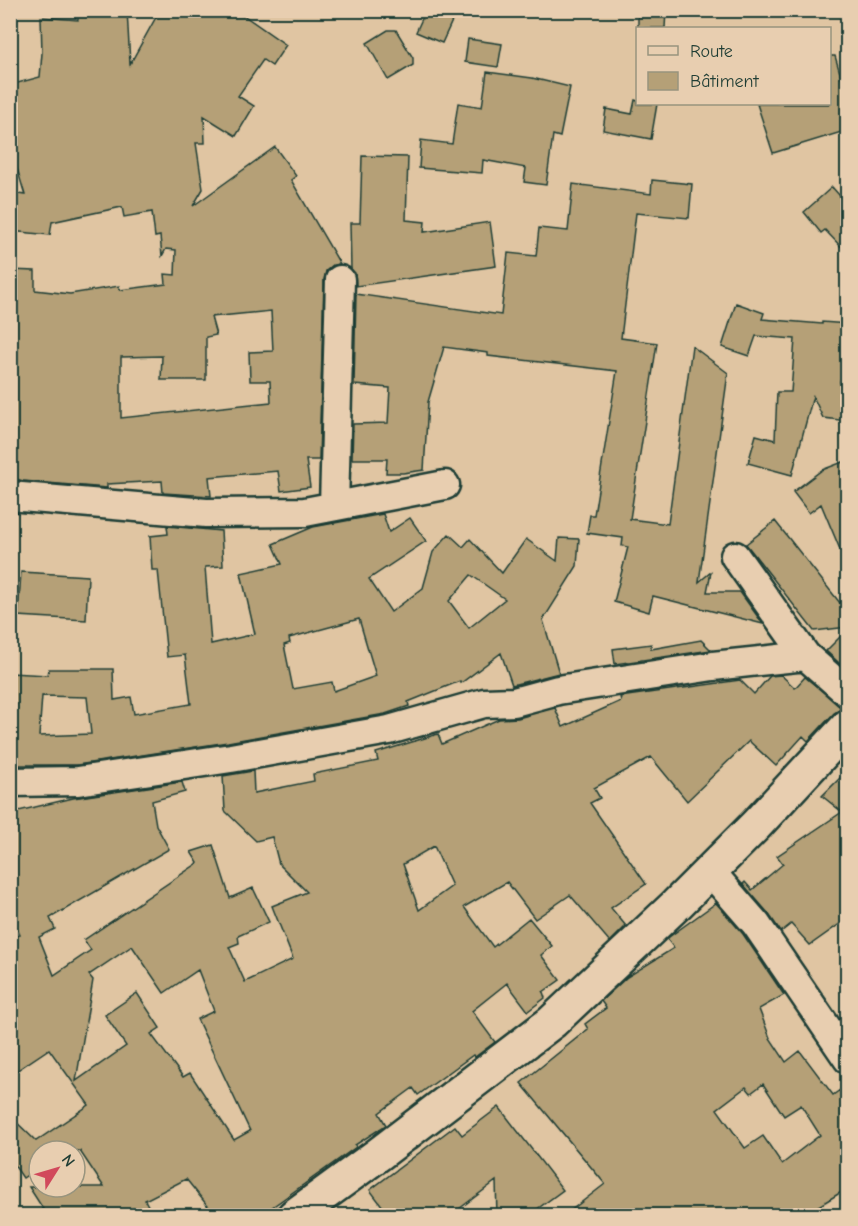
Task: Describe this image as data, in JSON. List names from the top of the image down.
{
  "legend": ["Route", "Bâtiment"],
  "north": "top right"
}
